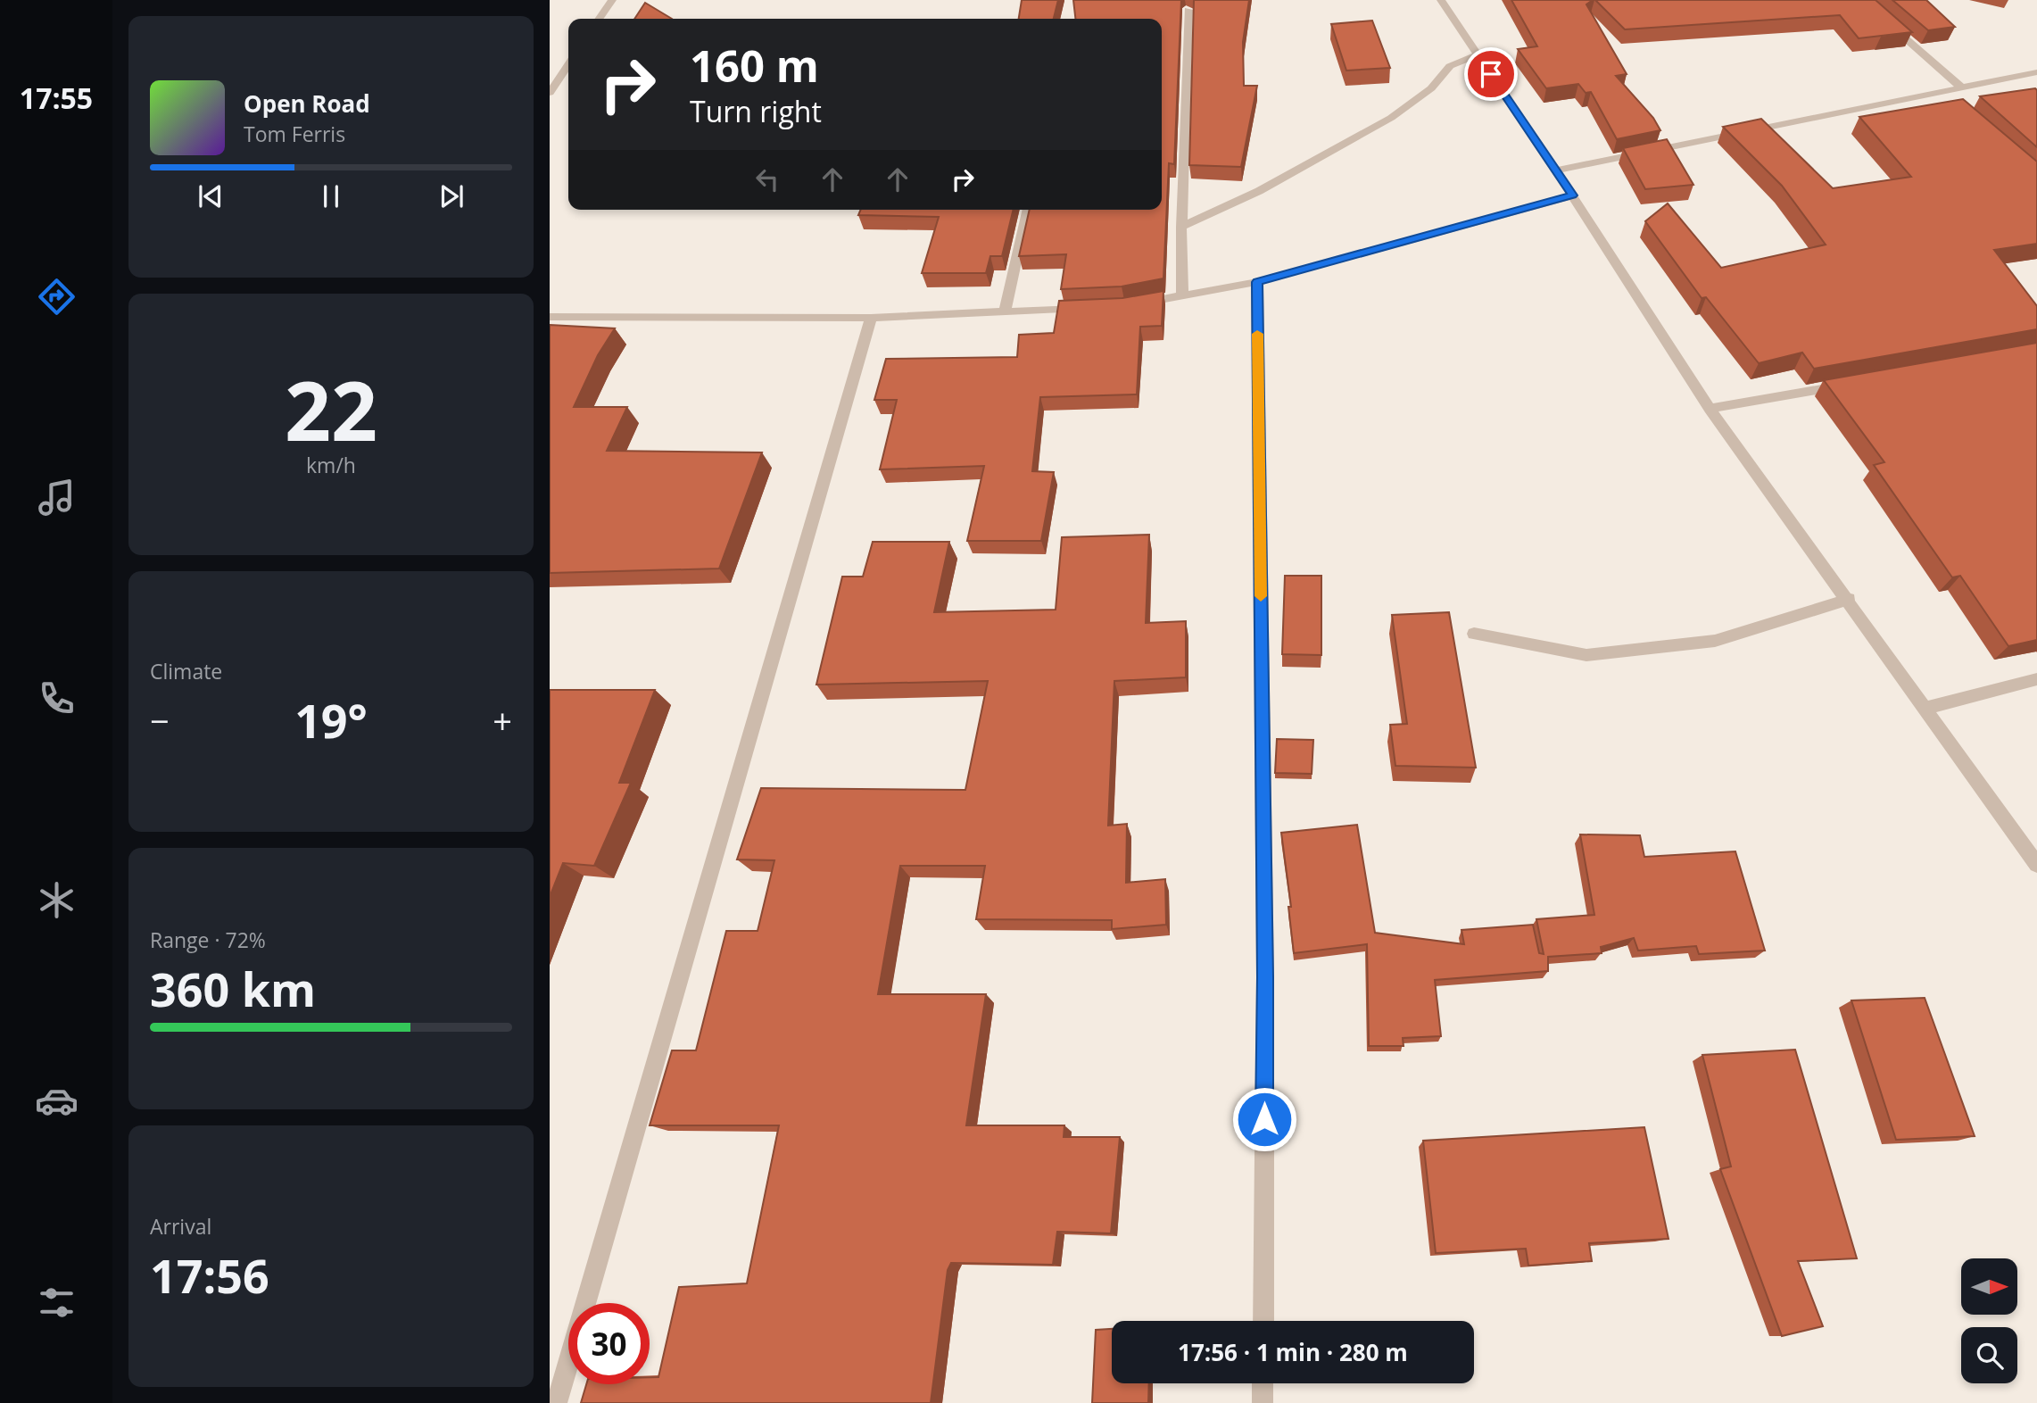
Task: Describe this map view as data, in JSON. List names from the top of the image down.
{
  "north": "right",
  "page": {
    "tabs": "17:55",
    "turn": ["160 m", "Turn right"],
    "song": ["Open Road", "Tom Ferris"],
    "tile": [
      ["22", "km/h"],
      "Climate",
      ["Range · 72%", "360 km"],
      ["Arrival", "17:56"]
    ],
    "heat": ["−", "19°", "+"],
    "limit": "30",
    "trip": "17:56 · 1 min · 280 m"
  }
}
